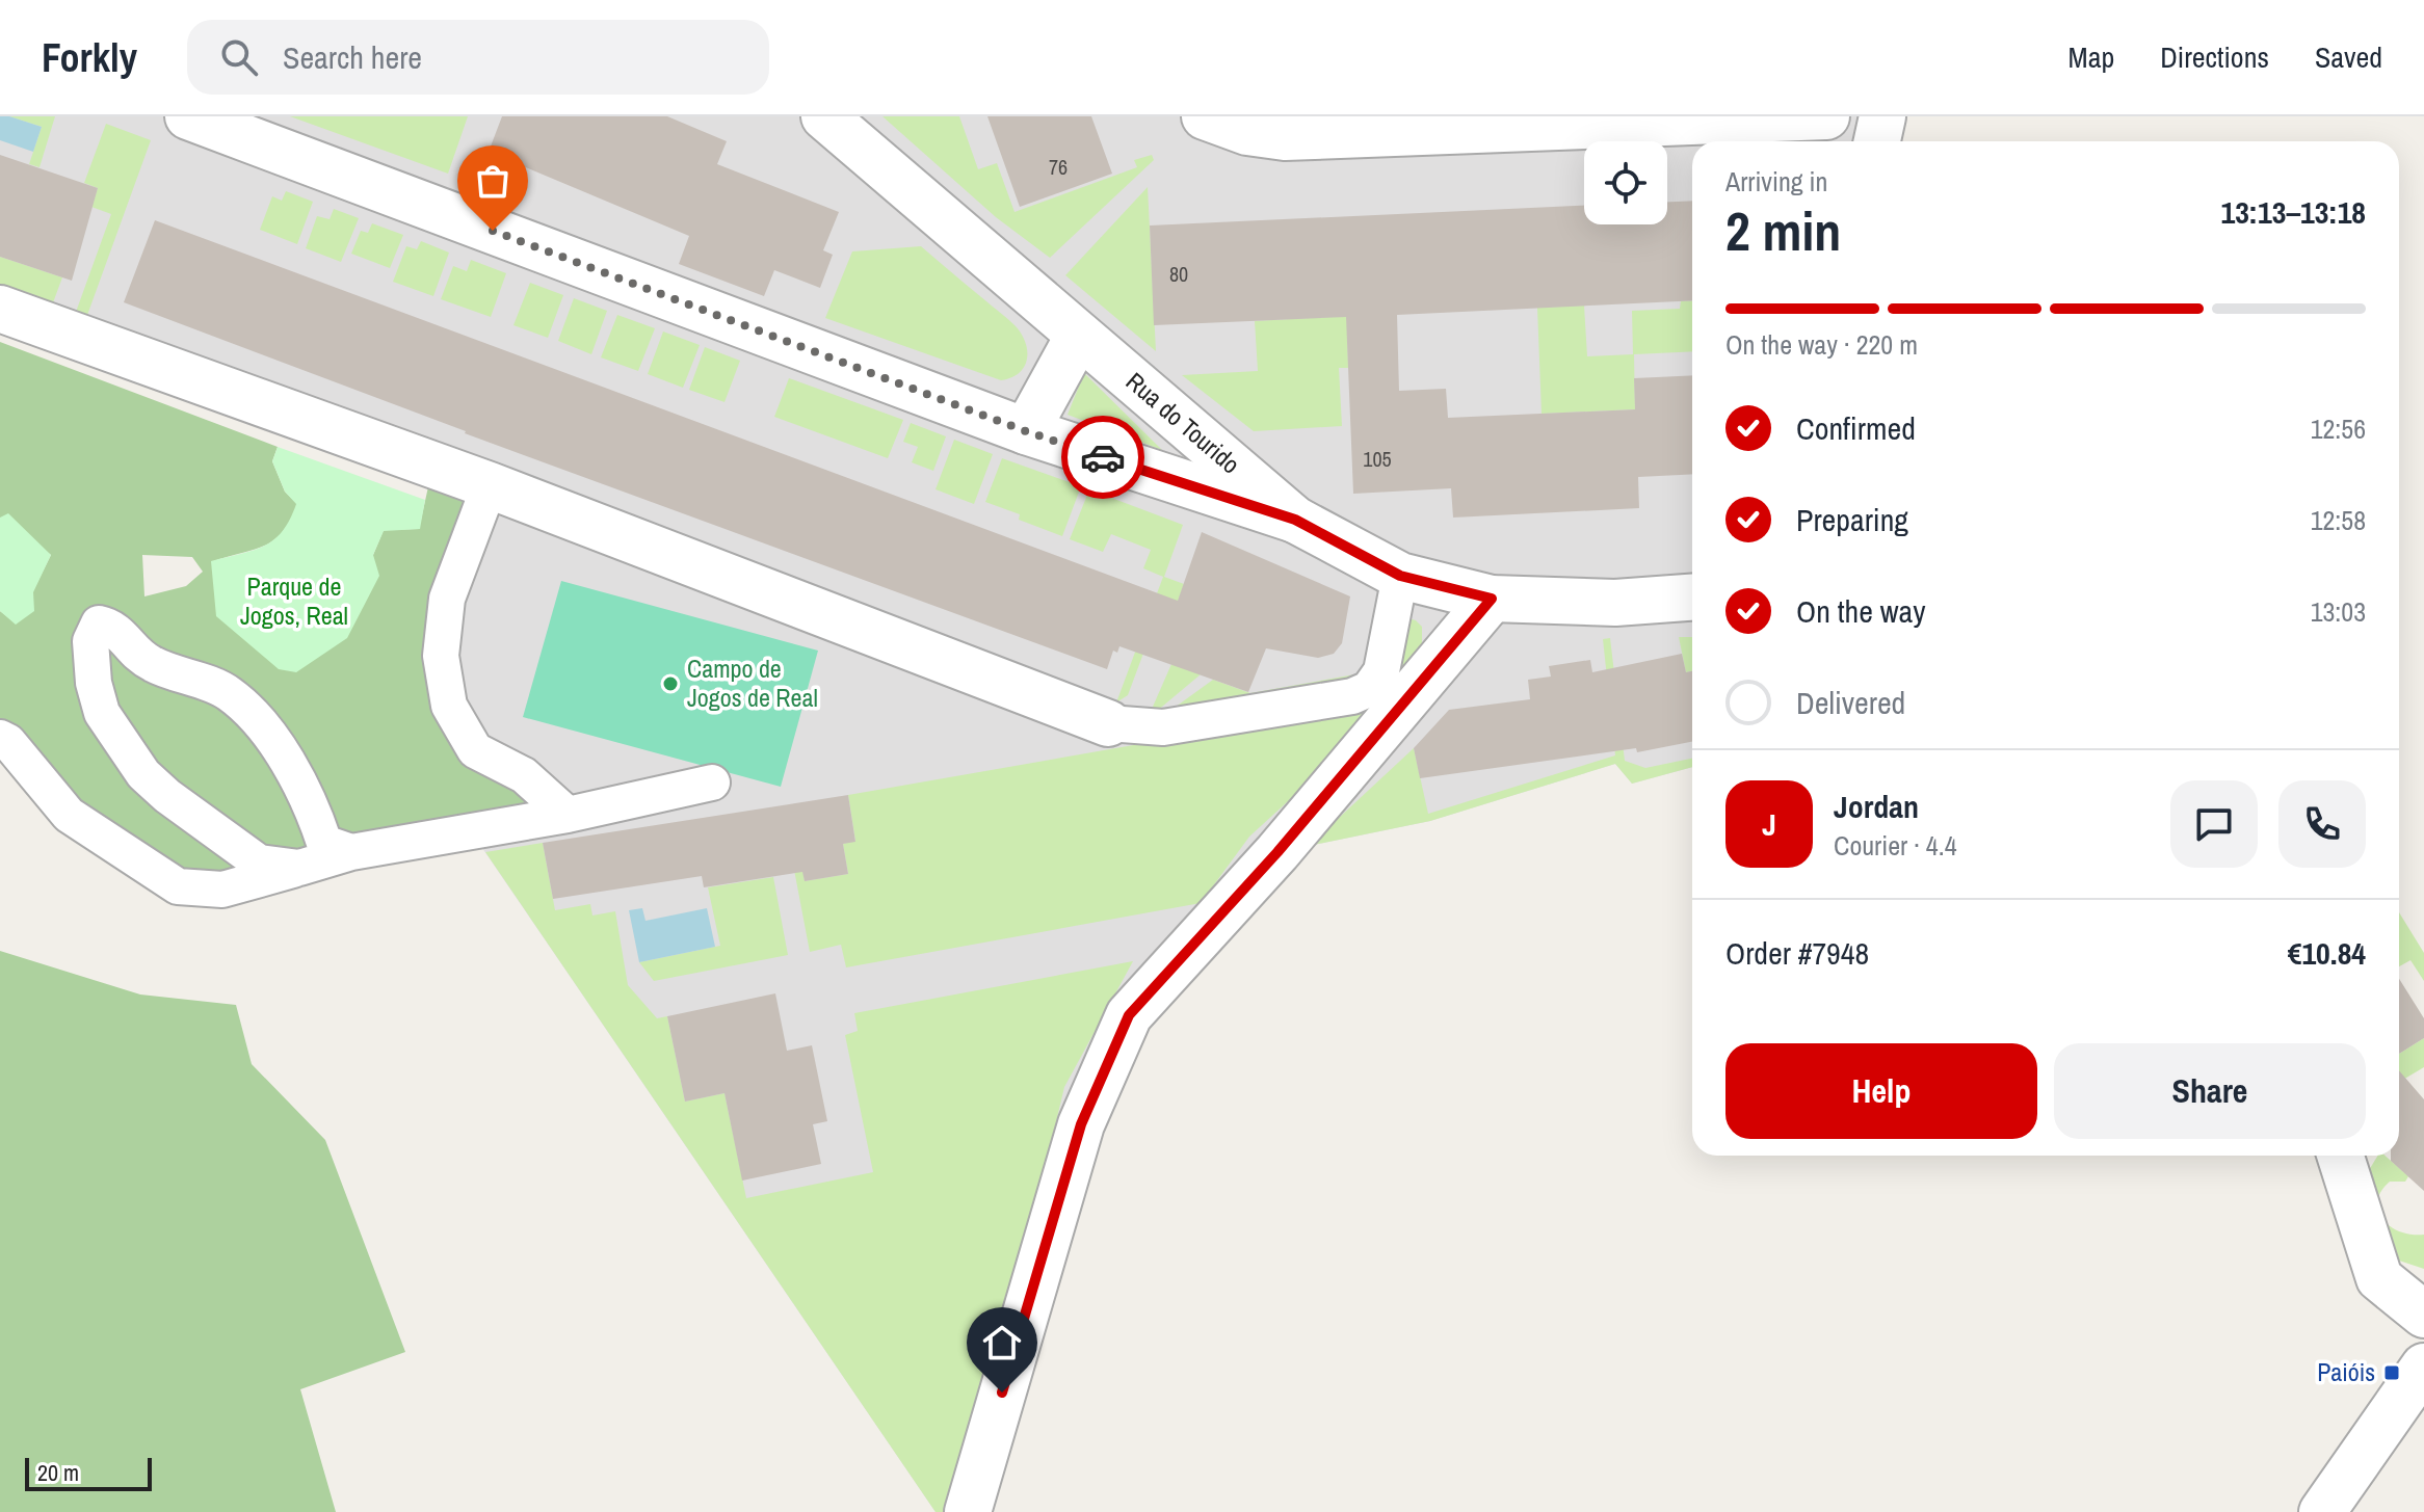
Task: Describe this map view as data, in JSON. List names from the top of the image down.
{
  "streets": {
    "street": ["Rua do Tourido"]
  },
  "parks": ["Parque de Jogos, Real"],
  "places": {
    "other": ["Campo de Jogos de Real"],
    "transit": ["Paióis"]
  },
  "house_numbers": ["76", "80", "105"],
  "scale_bar": "20 m",
  "page": {
    "header": "Forkly",
    "search": "Search here",
    "nav": ["Map", "Directions", "Saved"],
    "heading": ["2 min", "Arriving in", "13:13–13:18"],
    "panel": [
      "Jordan",
      "Courier · 4.4",
      "Order #7948",
      "€10.84"
    ],
    "bar": "On the way · 220 m",
    "list": [
      ["Confirmed", "12:56"],
      ["Preparing", "12:58"],
      ["On the way", "13:03"],
      "Delivered"
    ],
    "round": "J",
    "buttons": ["Help", "Share"],
    "scale": "20 m"
  }
}
